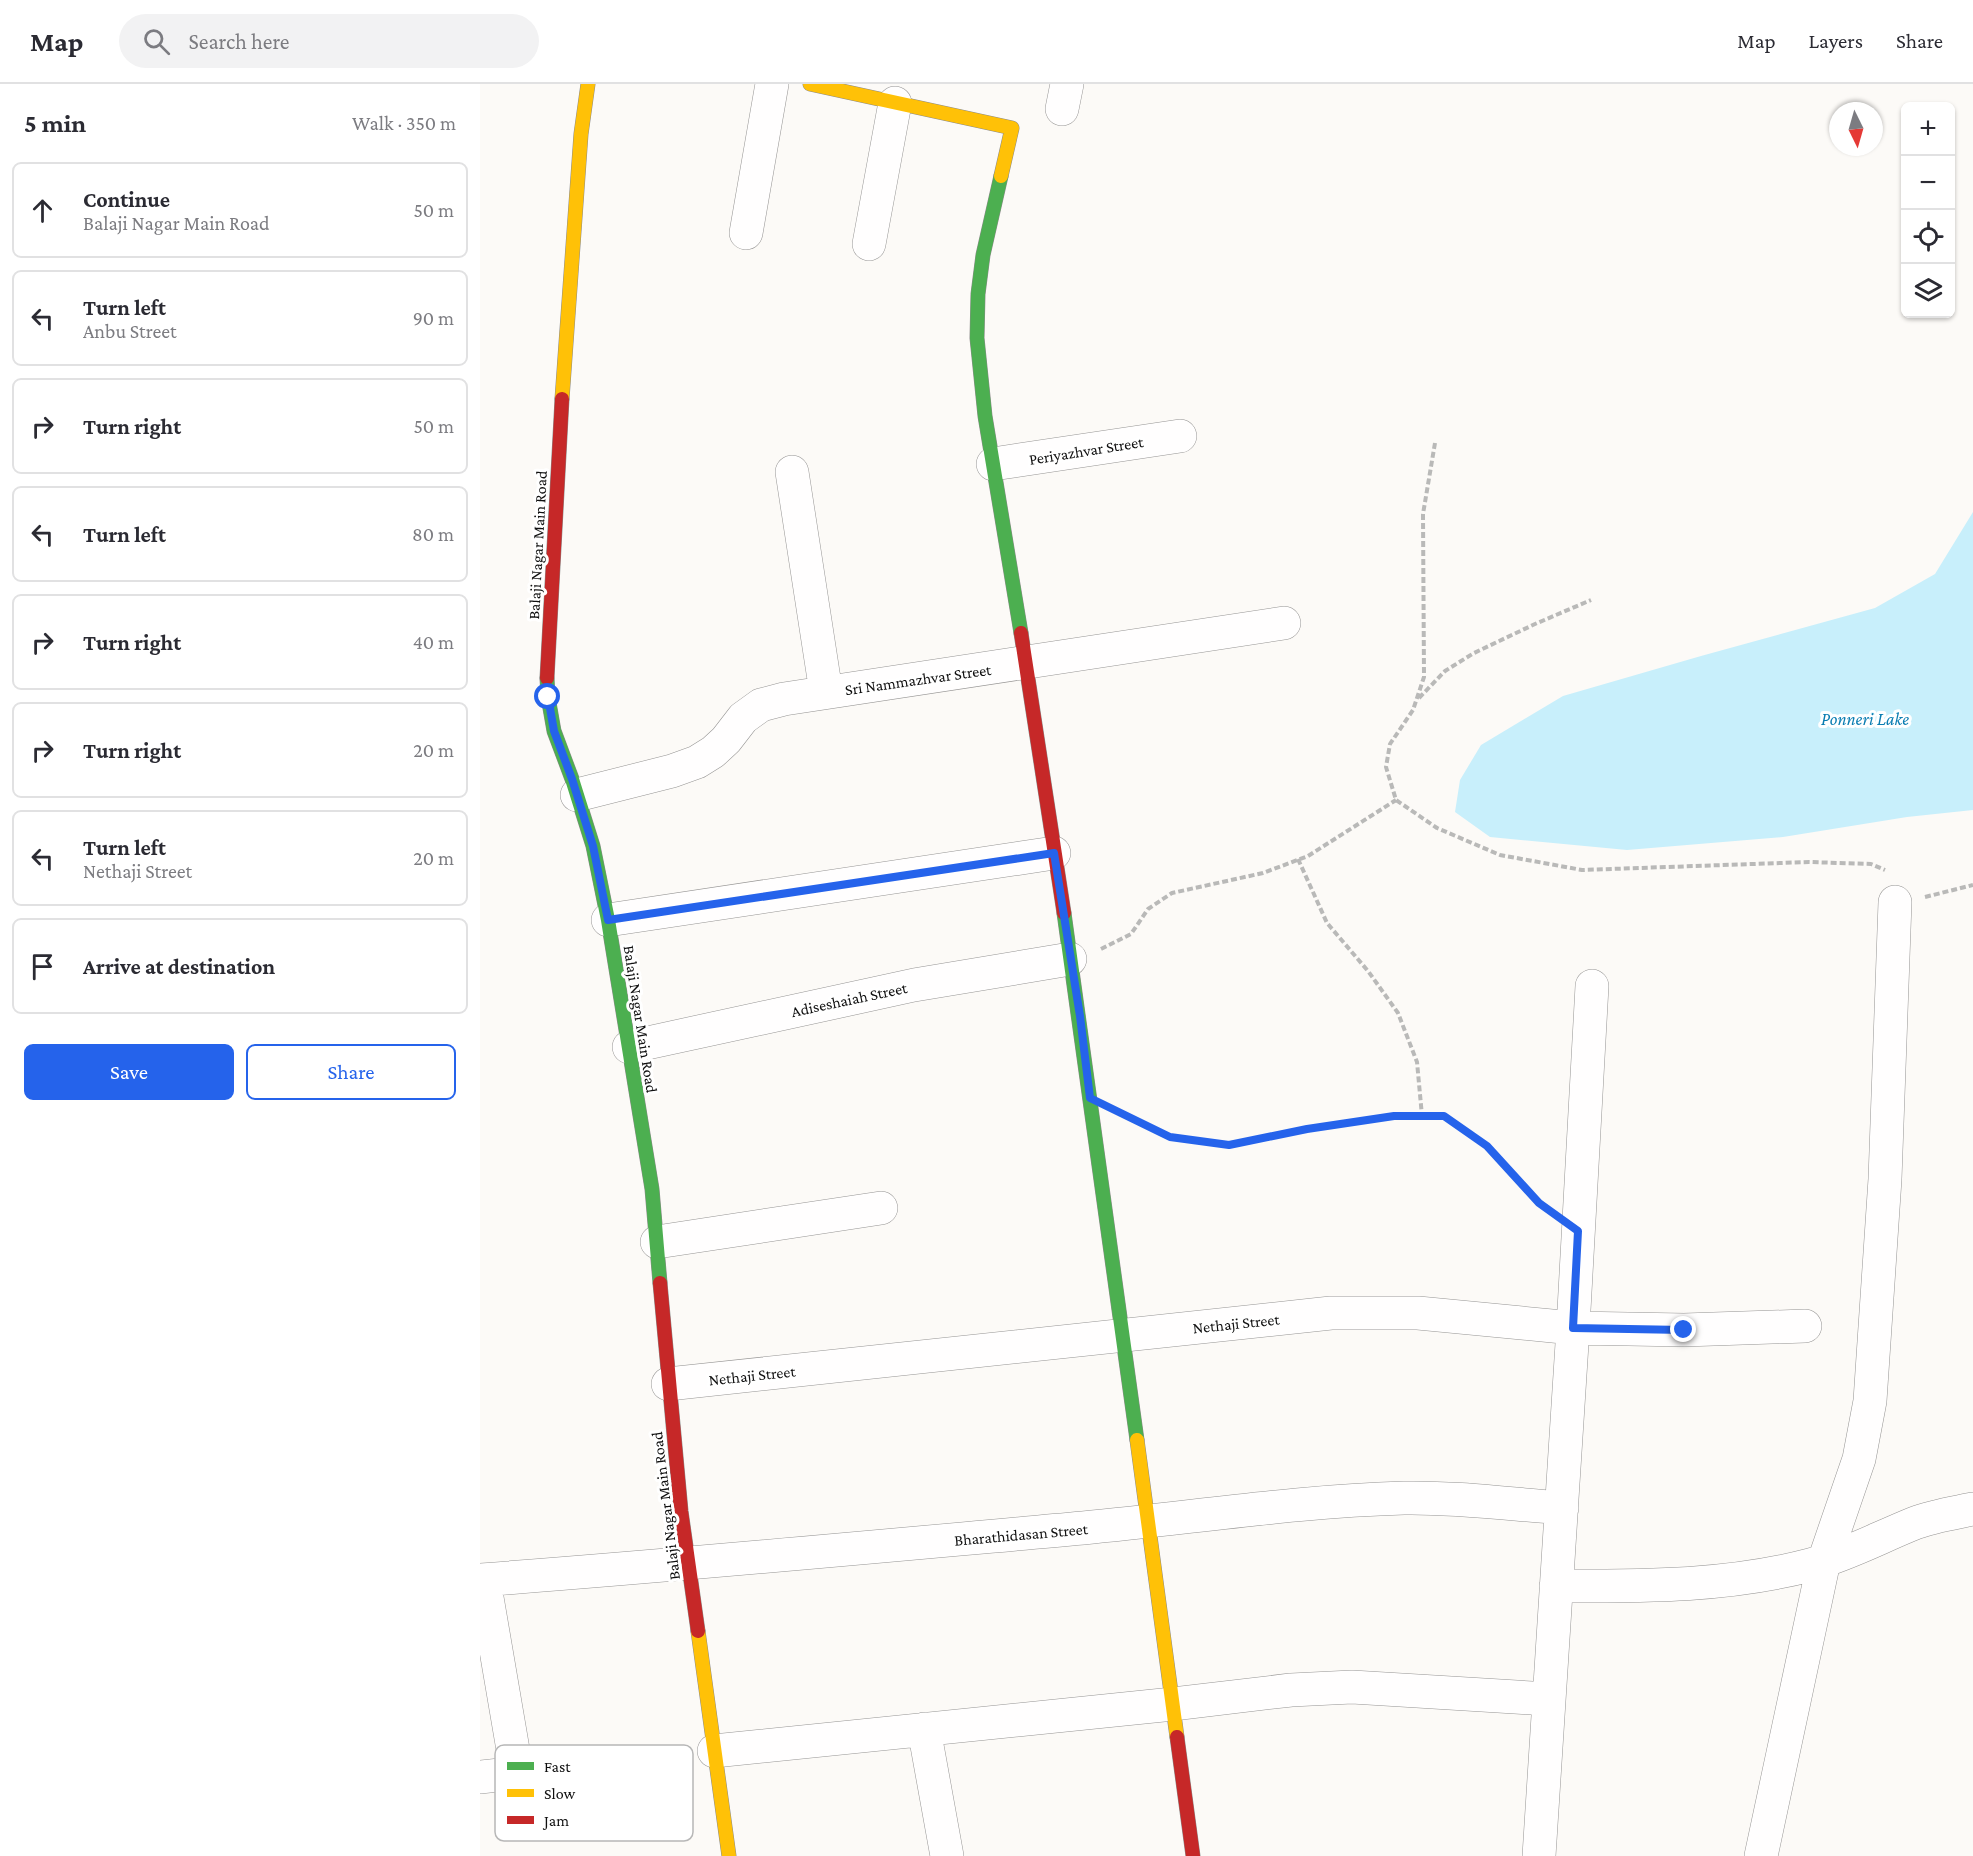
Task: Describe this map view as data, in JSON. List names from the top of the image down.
{
  "streets": {
    "street": [
      "Periyazhvar Street",
      "Balaji Nagar Main Road",
      "Sri Nammazhvar Street",
      "Adiseshaiah Street",
      "Nethaji Street",
      "Bharathidasan Street"
    ]
  },
  "crossings": [
    ["Balaji Nagar Main Road", "Sri Nammazhvar Street"],
    ["Balaji Nagar Main Road", "Adiseshaiah Street"],
    ["Balaji Nagar Main Road", "Nethaji Street"],
    ["Balaji Nagar Main Road", "Bharathidasan Street"]
  ],
  "water": ["Ponneri Lake"],
  "legend": ["Fast", "Slow", "Jam"],
  "north": "bottom",
  "page": {
    "header": "Map",
    "search": "Search here",
    "nav": ["Map", "Layers", "Share"],
    "heading": ["5 min", "Walk · 350 m"],
    "map_buttons": ["+", "−"],
    "list": [
      ["Continue", "Balaji Nagar Main Road", "50 m"],
      ["Turn left", "Anbu Street", "90 m"],
      ["Turn right", "50 m"],
      ["Turn left", "80 m"],
      ["Turn right", "40 m"],
      ["Turn right", "20 m"],
      ["Turn left", "Nethaji Street", "20 m"],
      "Arrive at destination"
    ],
    "buttons": ["Save", "Share"]
  }
}
